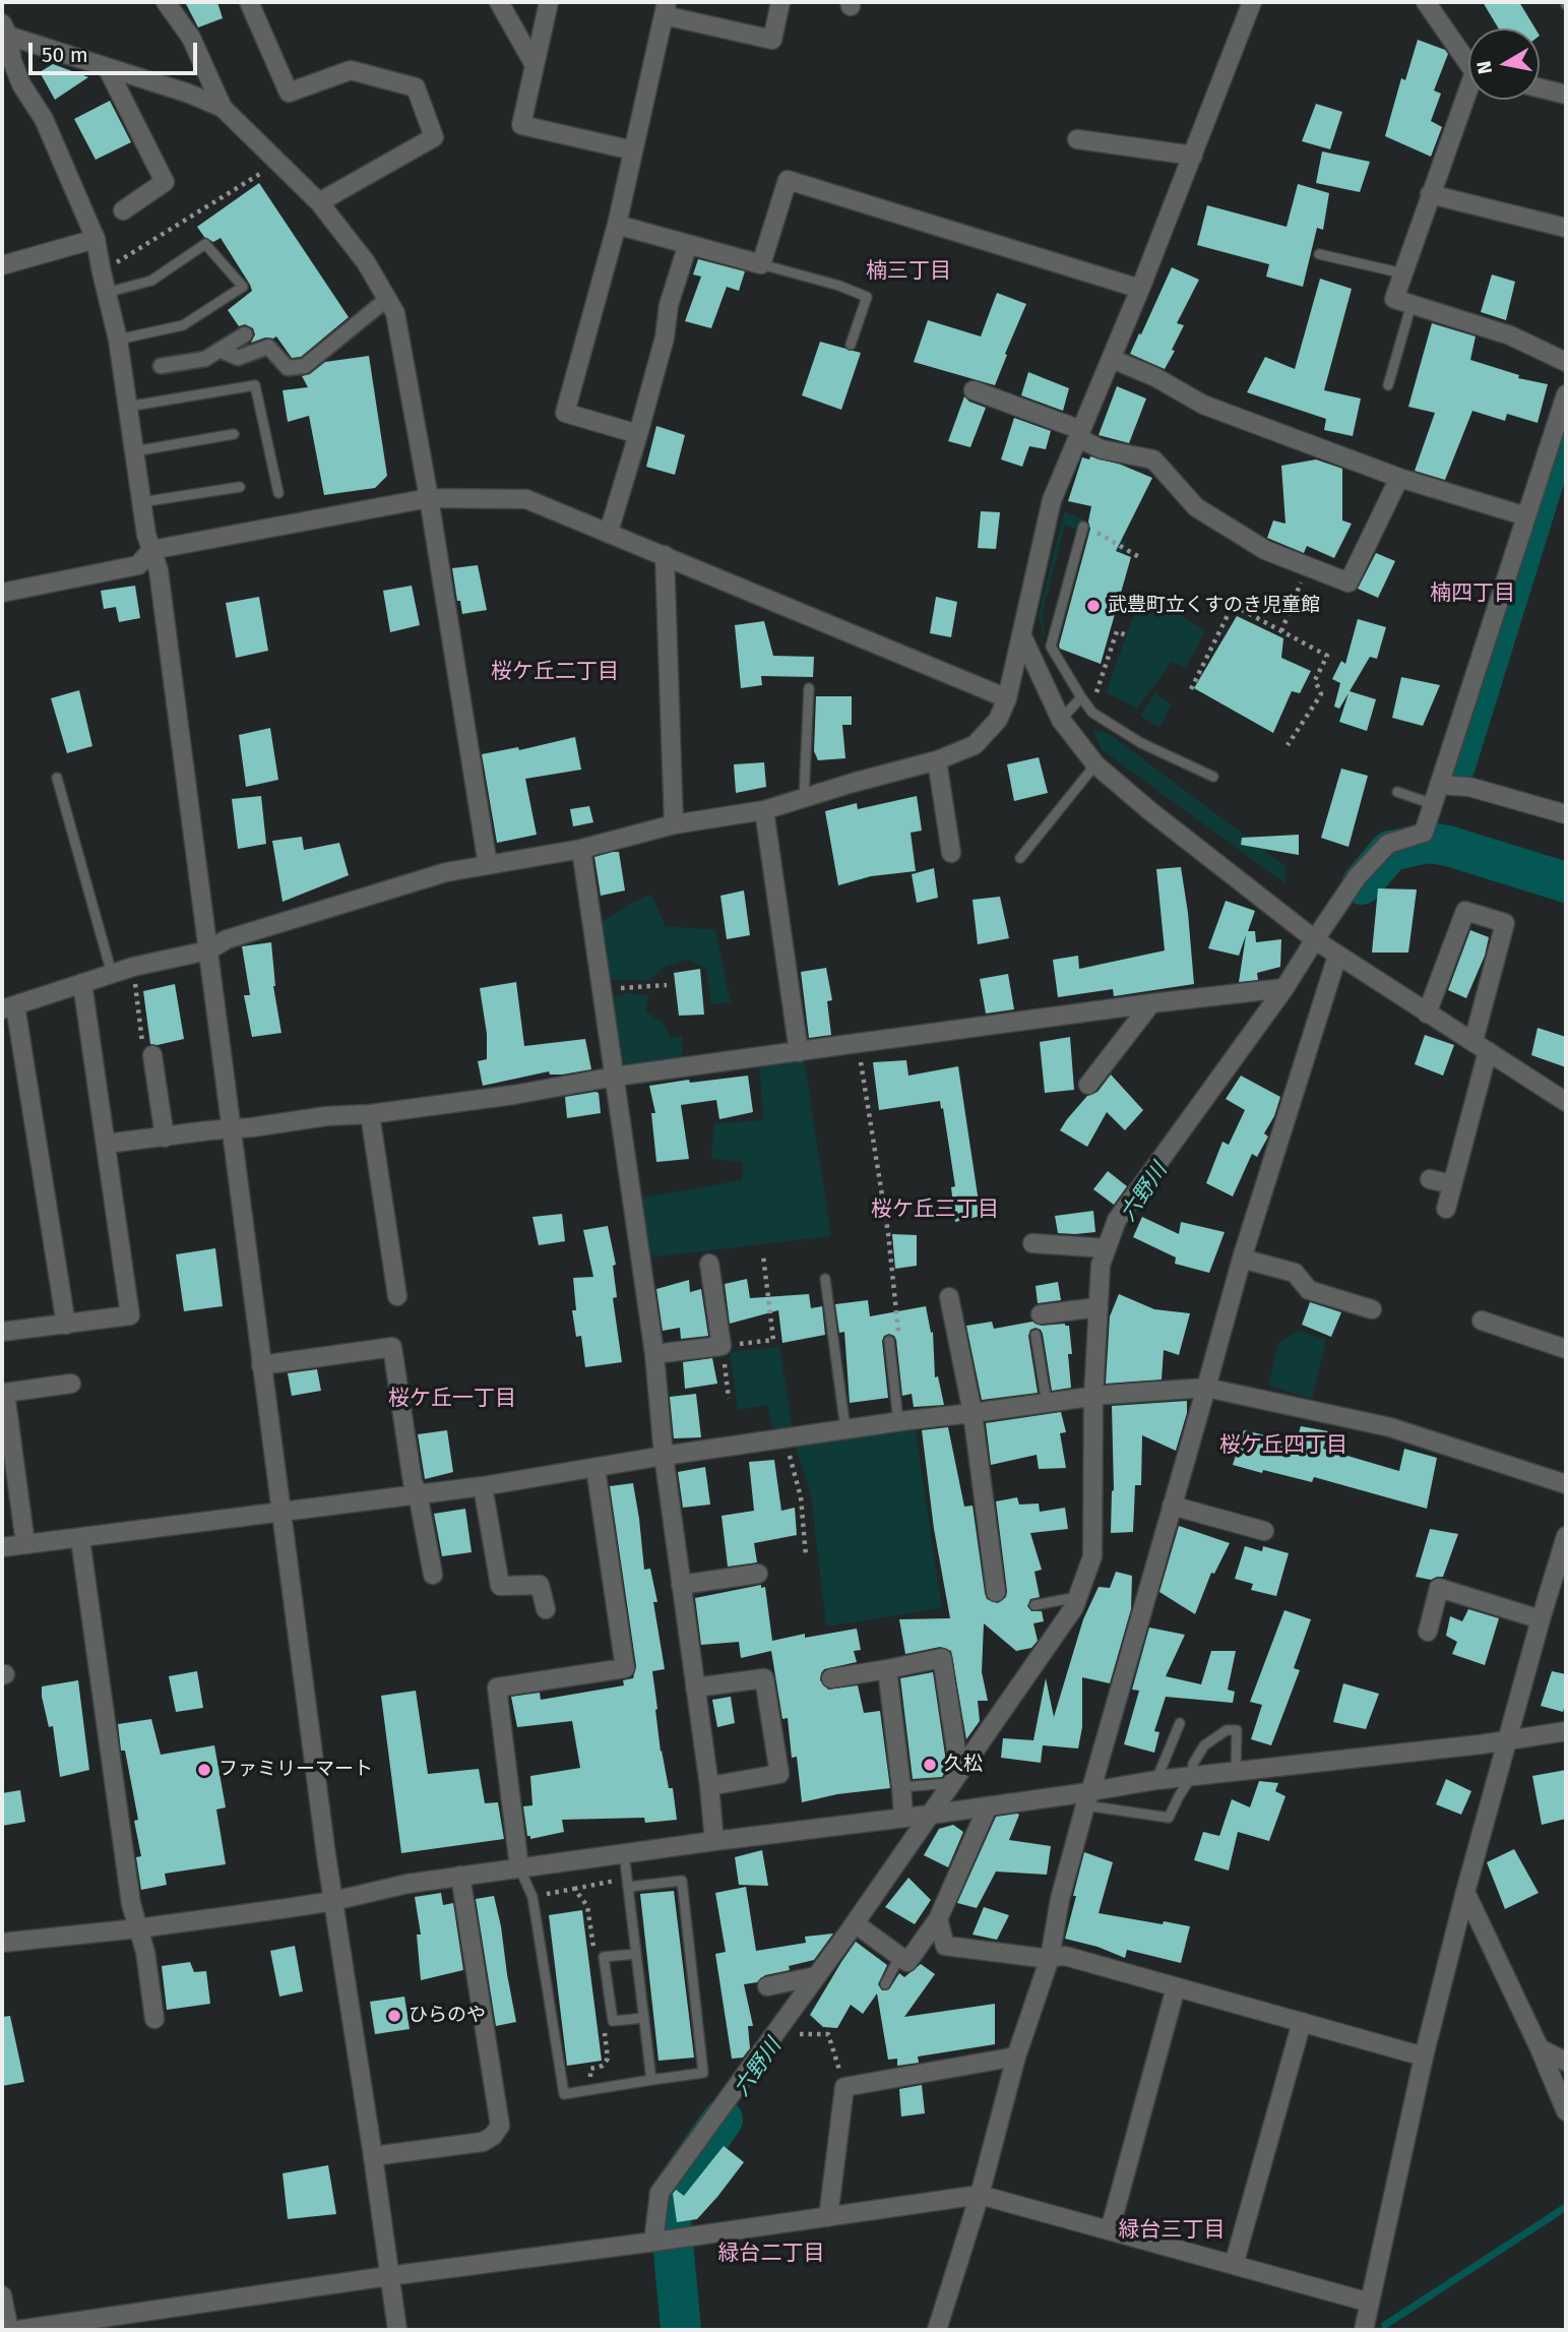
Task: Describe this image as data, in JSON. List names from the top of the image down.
{
  "districts": [
    "楠三丁目",
    "楠四丁目",
    "桜ケ丘二丁目",
    "桜ケ丘三丁目",
    "桜ケ丘一丁目",
    "桜ケ丘四丁目",
    "緑台三丁目",
    "緑台二丁目"
  ],
  "water": ["六野川"],
  "places": [
    "武豊町立くすのき児童館",
    "久松",
    "ファミリーマート",
    "ひらのや"
  ],
  "scale_bar": "50 m",
  "north": "left"
}
